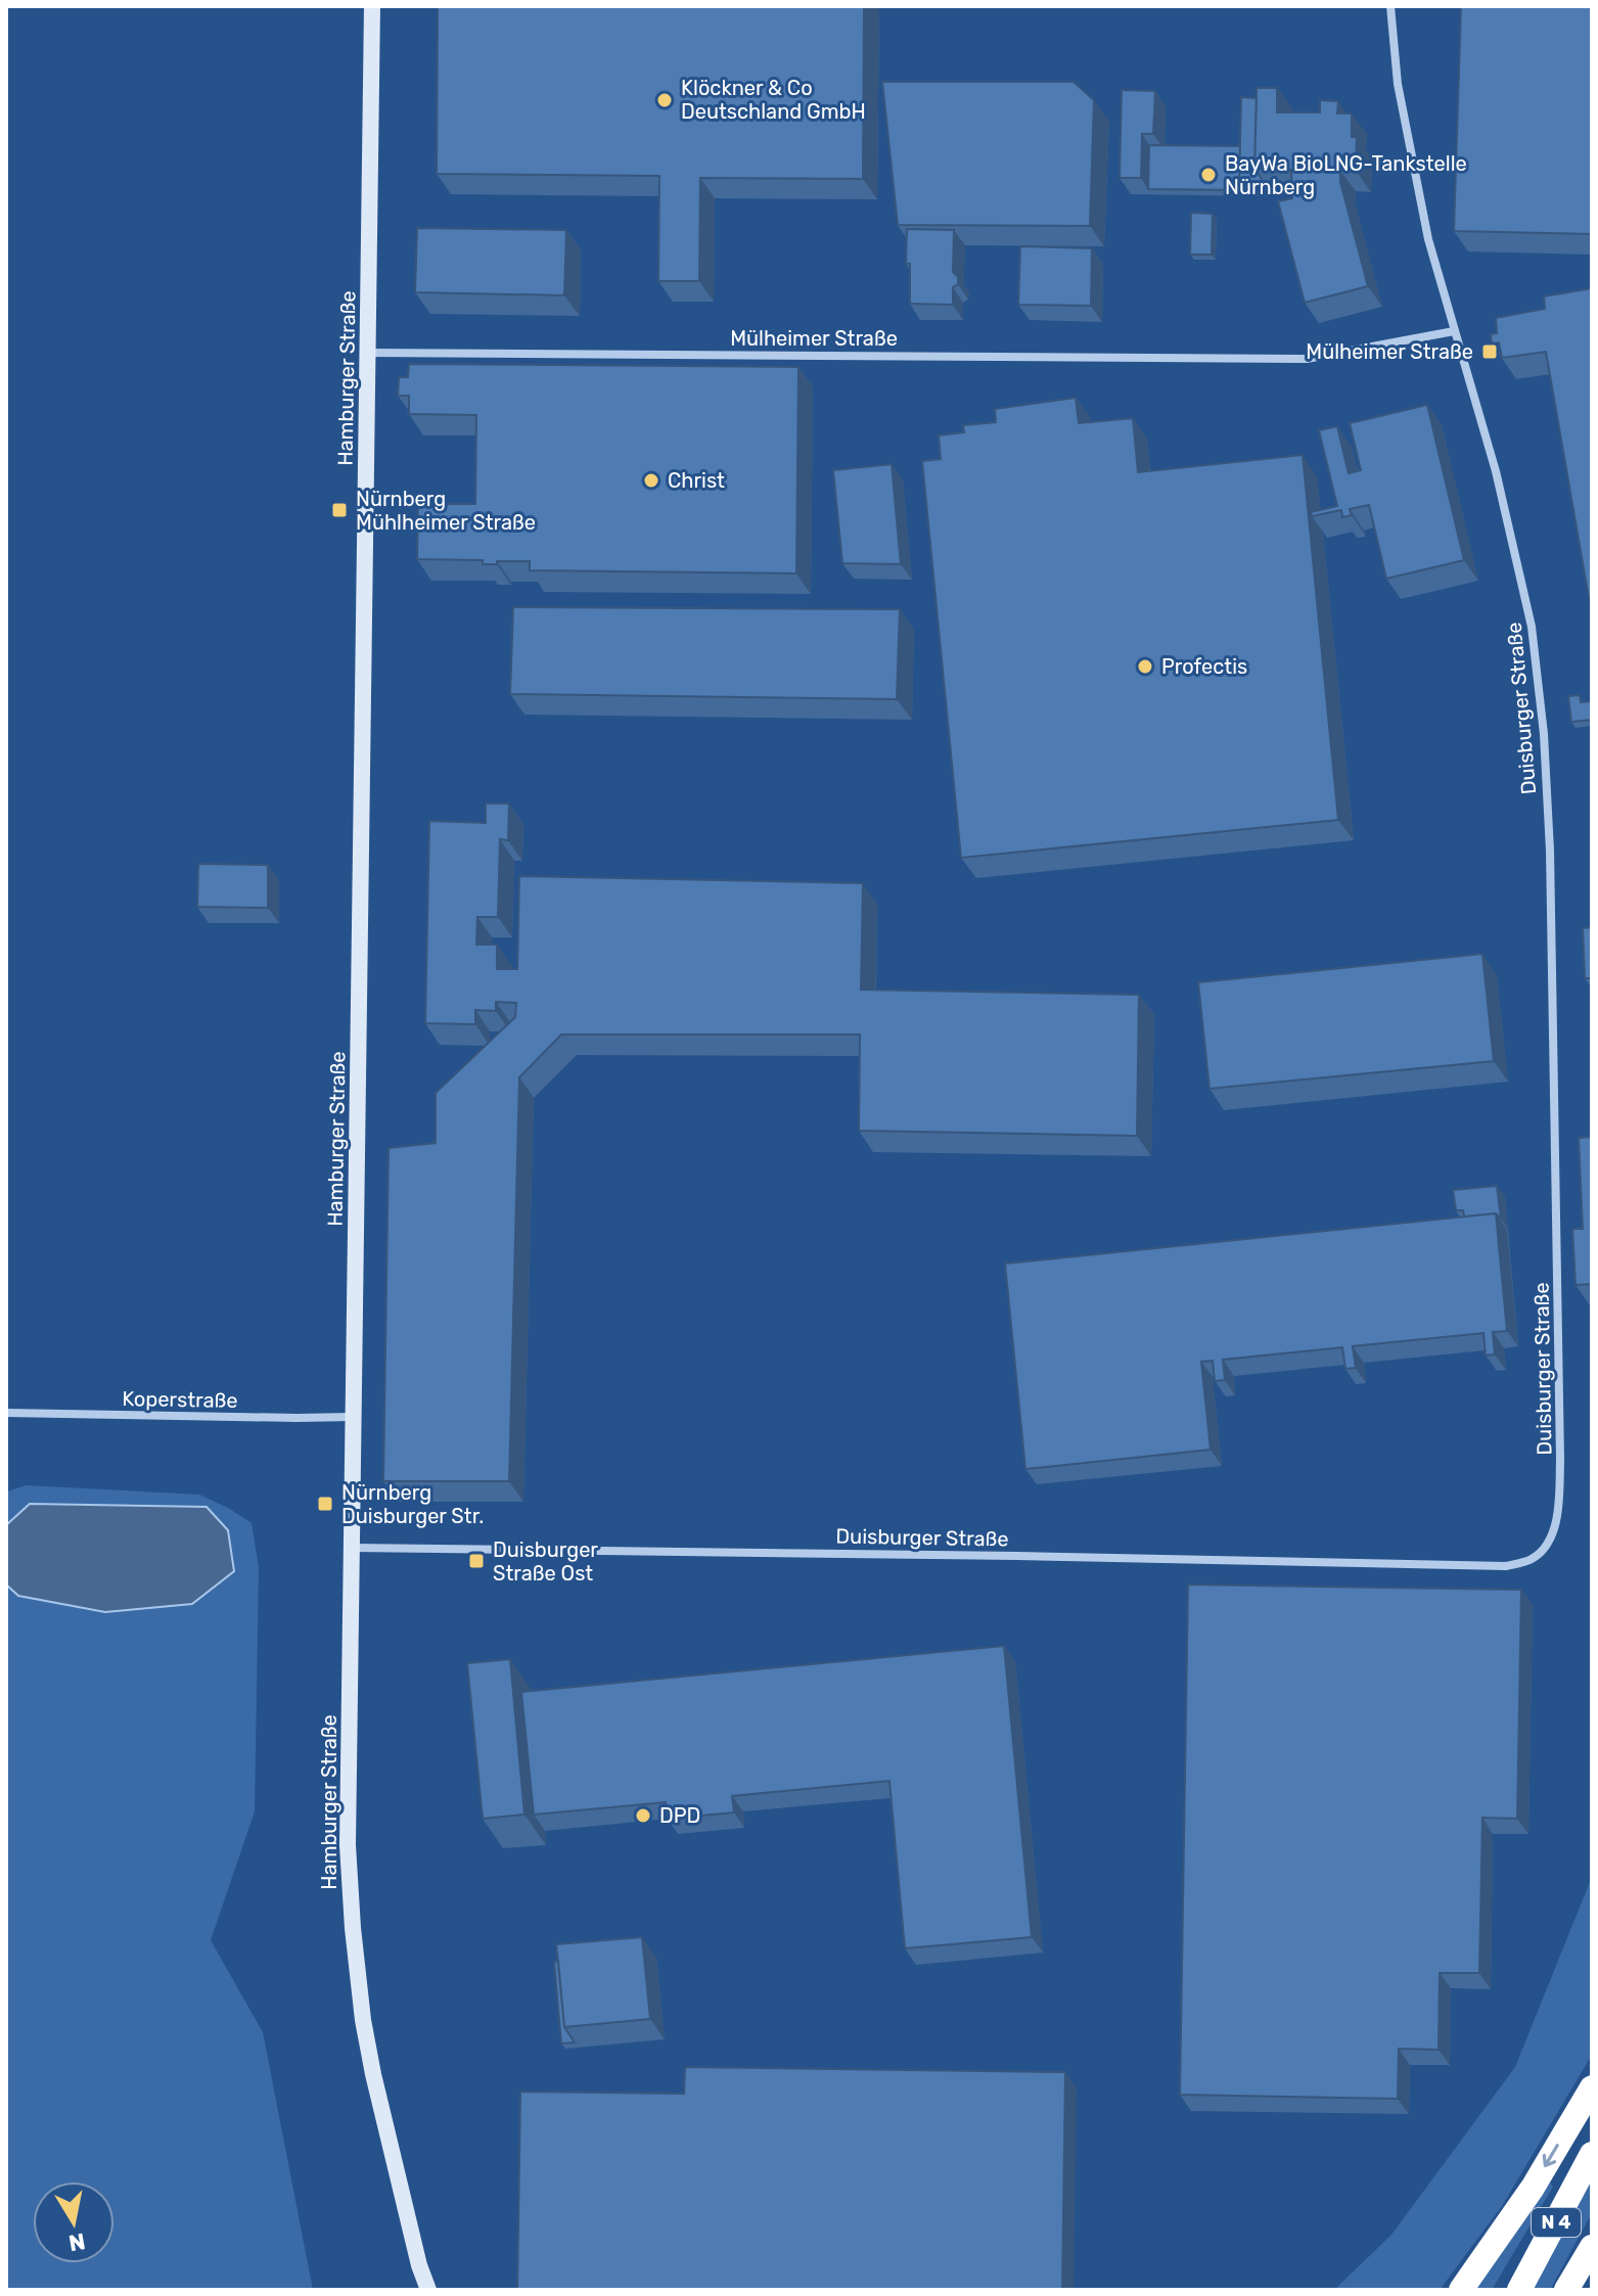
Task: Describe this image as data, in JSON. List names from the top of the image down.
{
  "streets": {
    "highway": ["N 4"],
    "street": [
      "Mülheimer Straße",
      "Hamburger Straße",
      "Duisburger Straße",
      "Koperstraße"
    ]
  },
  "crossings": [
    ["Mülheimer Straße", "Hamburger Straße"],
    ["Mülheimer Straße", "Duisburger Straße"],
    ["Hamburger Straße", "Duisburger Straße"],
    ["Hamburger Straße", "Koperstraße"]
  ],
  "places": {
    "other": [
      "Klöckner & Co Deutschland GmbH",
      "BayWa BioLNG-Tankstelle Nürnberg",
      "Christ",
      "Profectis",
      "DPD"
    ],
    "transit": [
      "Mülheimer Straße",
      "Nürnberg Mühlheimer Straße",
      "Nürnberg Duisburger Str.",
      "Duisburger Straße Ost"
    ]
  },
  "north": "bottom"
}
